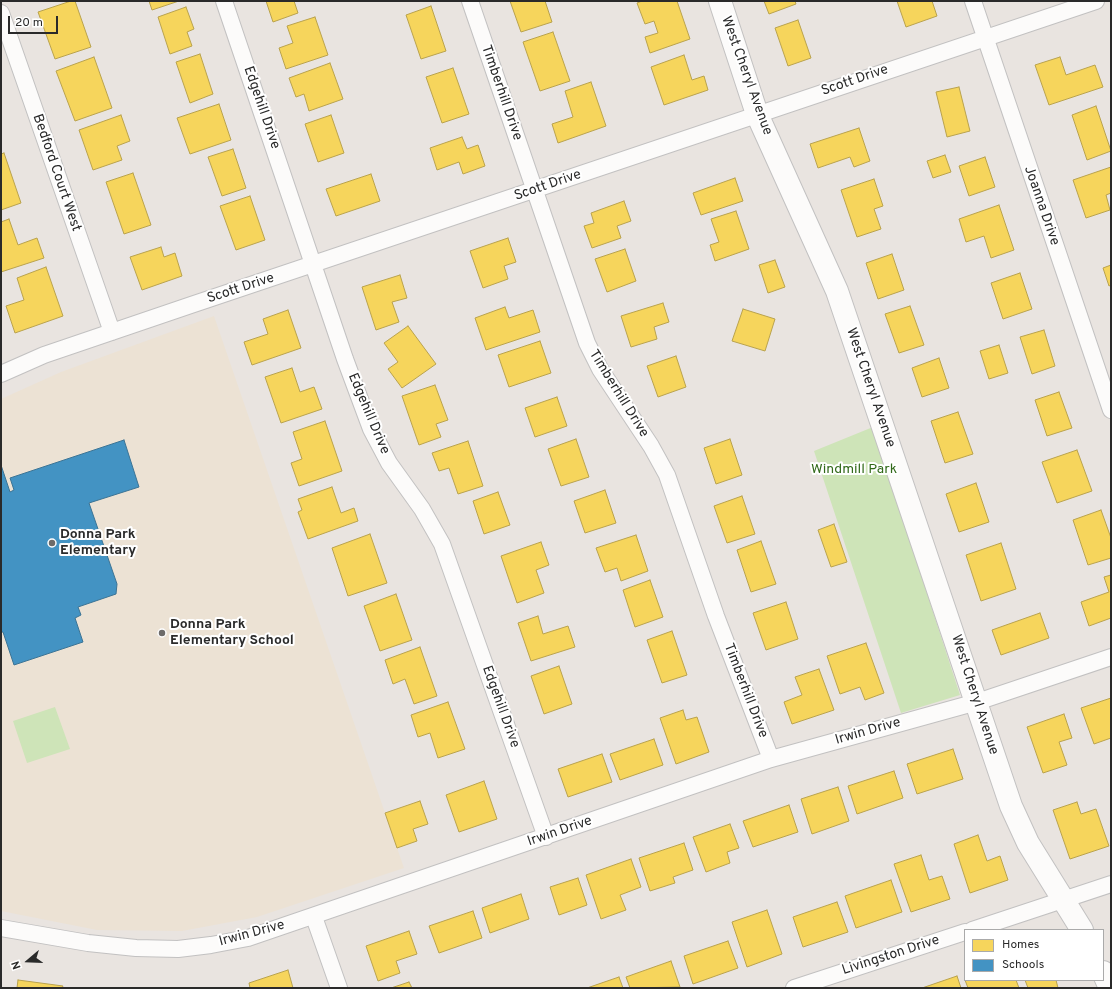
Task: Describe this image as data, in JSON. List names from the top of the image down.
{
  "streets": {
    "street": [
      "West Cheryl Avenue",
      "Scott Drive",
      "Timberhill Drive",
      "Edgehill Drive",
      "Bedford Court West",
      "Joanna Drive",
      "Irwin Drive",
      "Livingston Drive"
    ]
  },
  "crossings": [
    ["West Cheryl Avenue", "Scott Drive"],
    ["West Cheryl Avenue", "Irwin Drive"],
    ["Scott Drive", "Timberhill Drive"],
    ["Scott Drive", "Edgehill Drive"],
    ["Scott Drive", "Bedford Court West"],
    ["Scott Drive", "Joanna Drive"],
    ["Timberhill Drive", "Irwin Drive"],
    ["Edgehill Drive", "Irwin Drive"]
  ],
  "parks": ["Windmill Park"],
  "places": ["Donna Park Elementary", "Donna Park Elementary School"],
  "legend": ["Homes", "Schools"],
  "scale_bar": "20 m",
  "north": "left"
}
